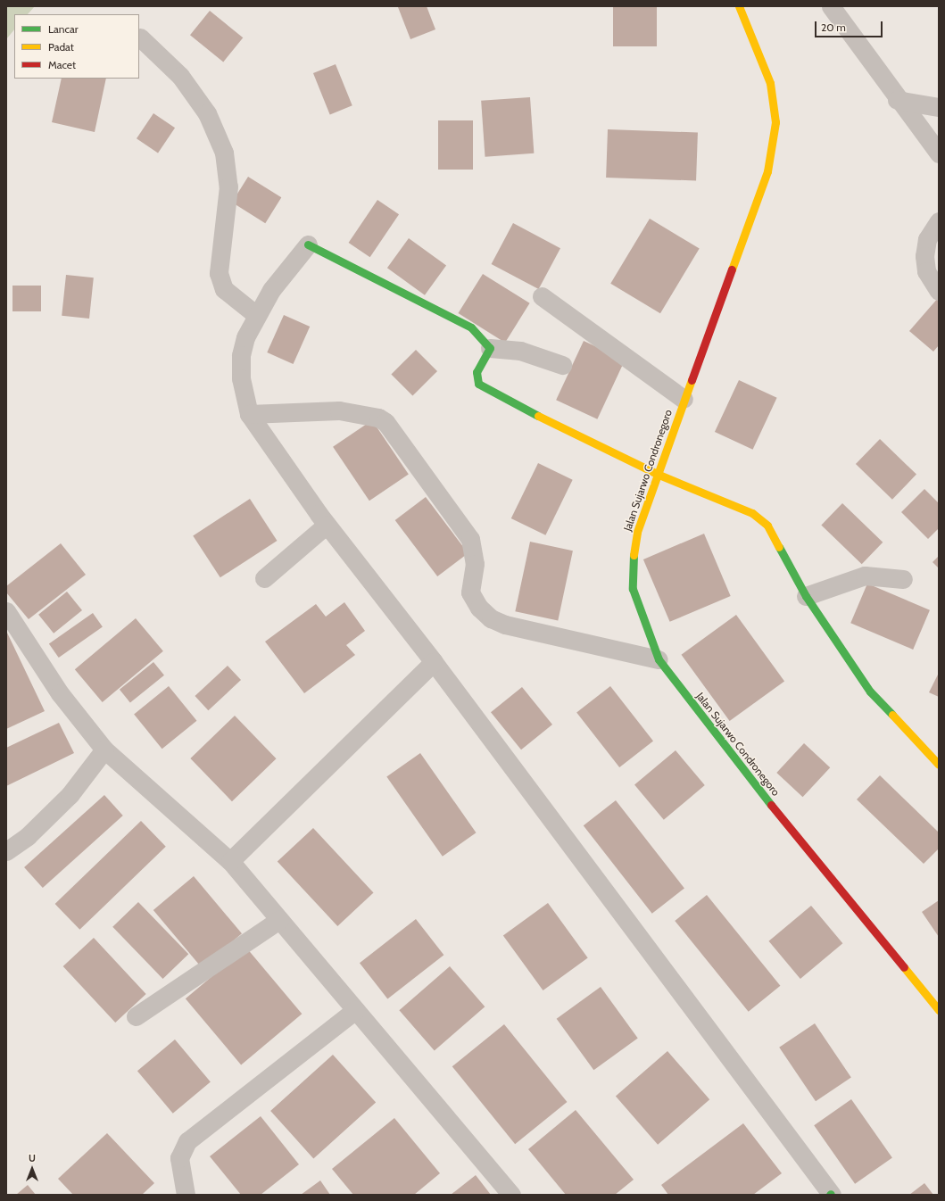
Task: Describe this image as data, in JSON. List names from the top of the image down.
{
  "streets": {
    "street": ["Jalan Sujarwo Condronegoro"]
  },
  "legend": ["Lancar", "Padat", "Macet"],
  "scale_bar": "20 m",
  "north": "top"
}
